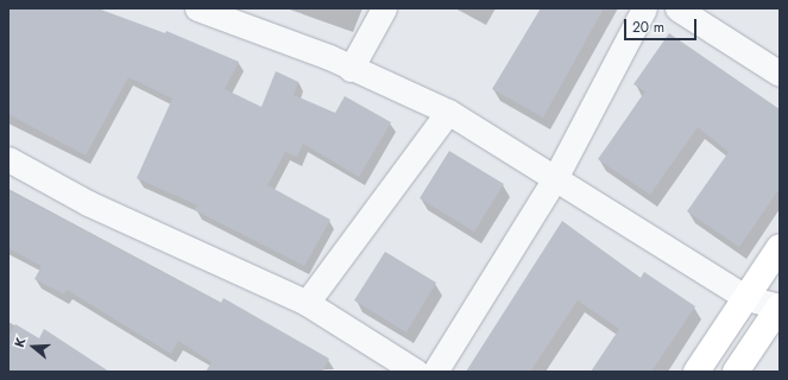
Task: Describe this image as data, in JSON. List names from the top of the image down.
{
  "scale_bar": "20 m",
  "north": "left"
}
